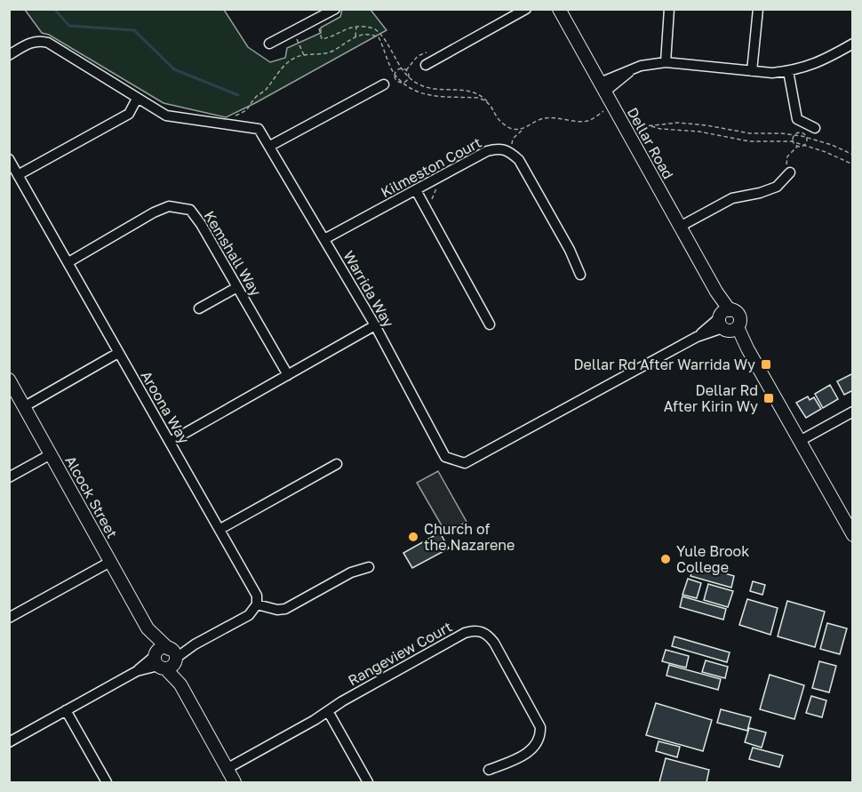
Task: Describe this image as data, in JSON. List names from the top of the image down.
{
  "streets": {
    "main road": ["Dellar Road", "Alcock Street"],
    "street": [
      "Kilmeston Court",
      "Kemshall Way",
      "Warrida Way",
      "Aroona Way",
      "Rangeview Court"
    ]
  },
  "crossings": [
    ["Dellar Road", "Warrida Way"],
    ["Kilmeston Court", "Warrida Way"],
    ["Kemshall Way", "Aroona Way"],
    ["Alcock Street", "Rangeview Court"]
  ],
  "places": {
    "transit": ["Dellar Rd After Warrida Wy", "Dellar Rd After Kirin Wy"],
    "other": ["Church of the Nazarene", "Yule Brook College"]
  }
}
